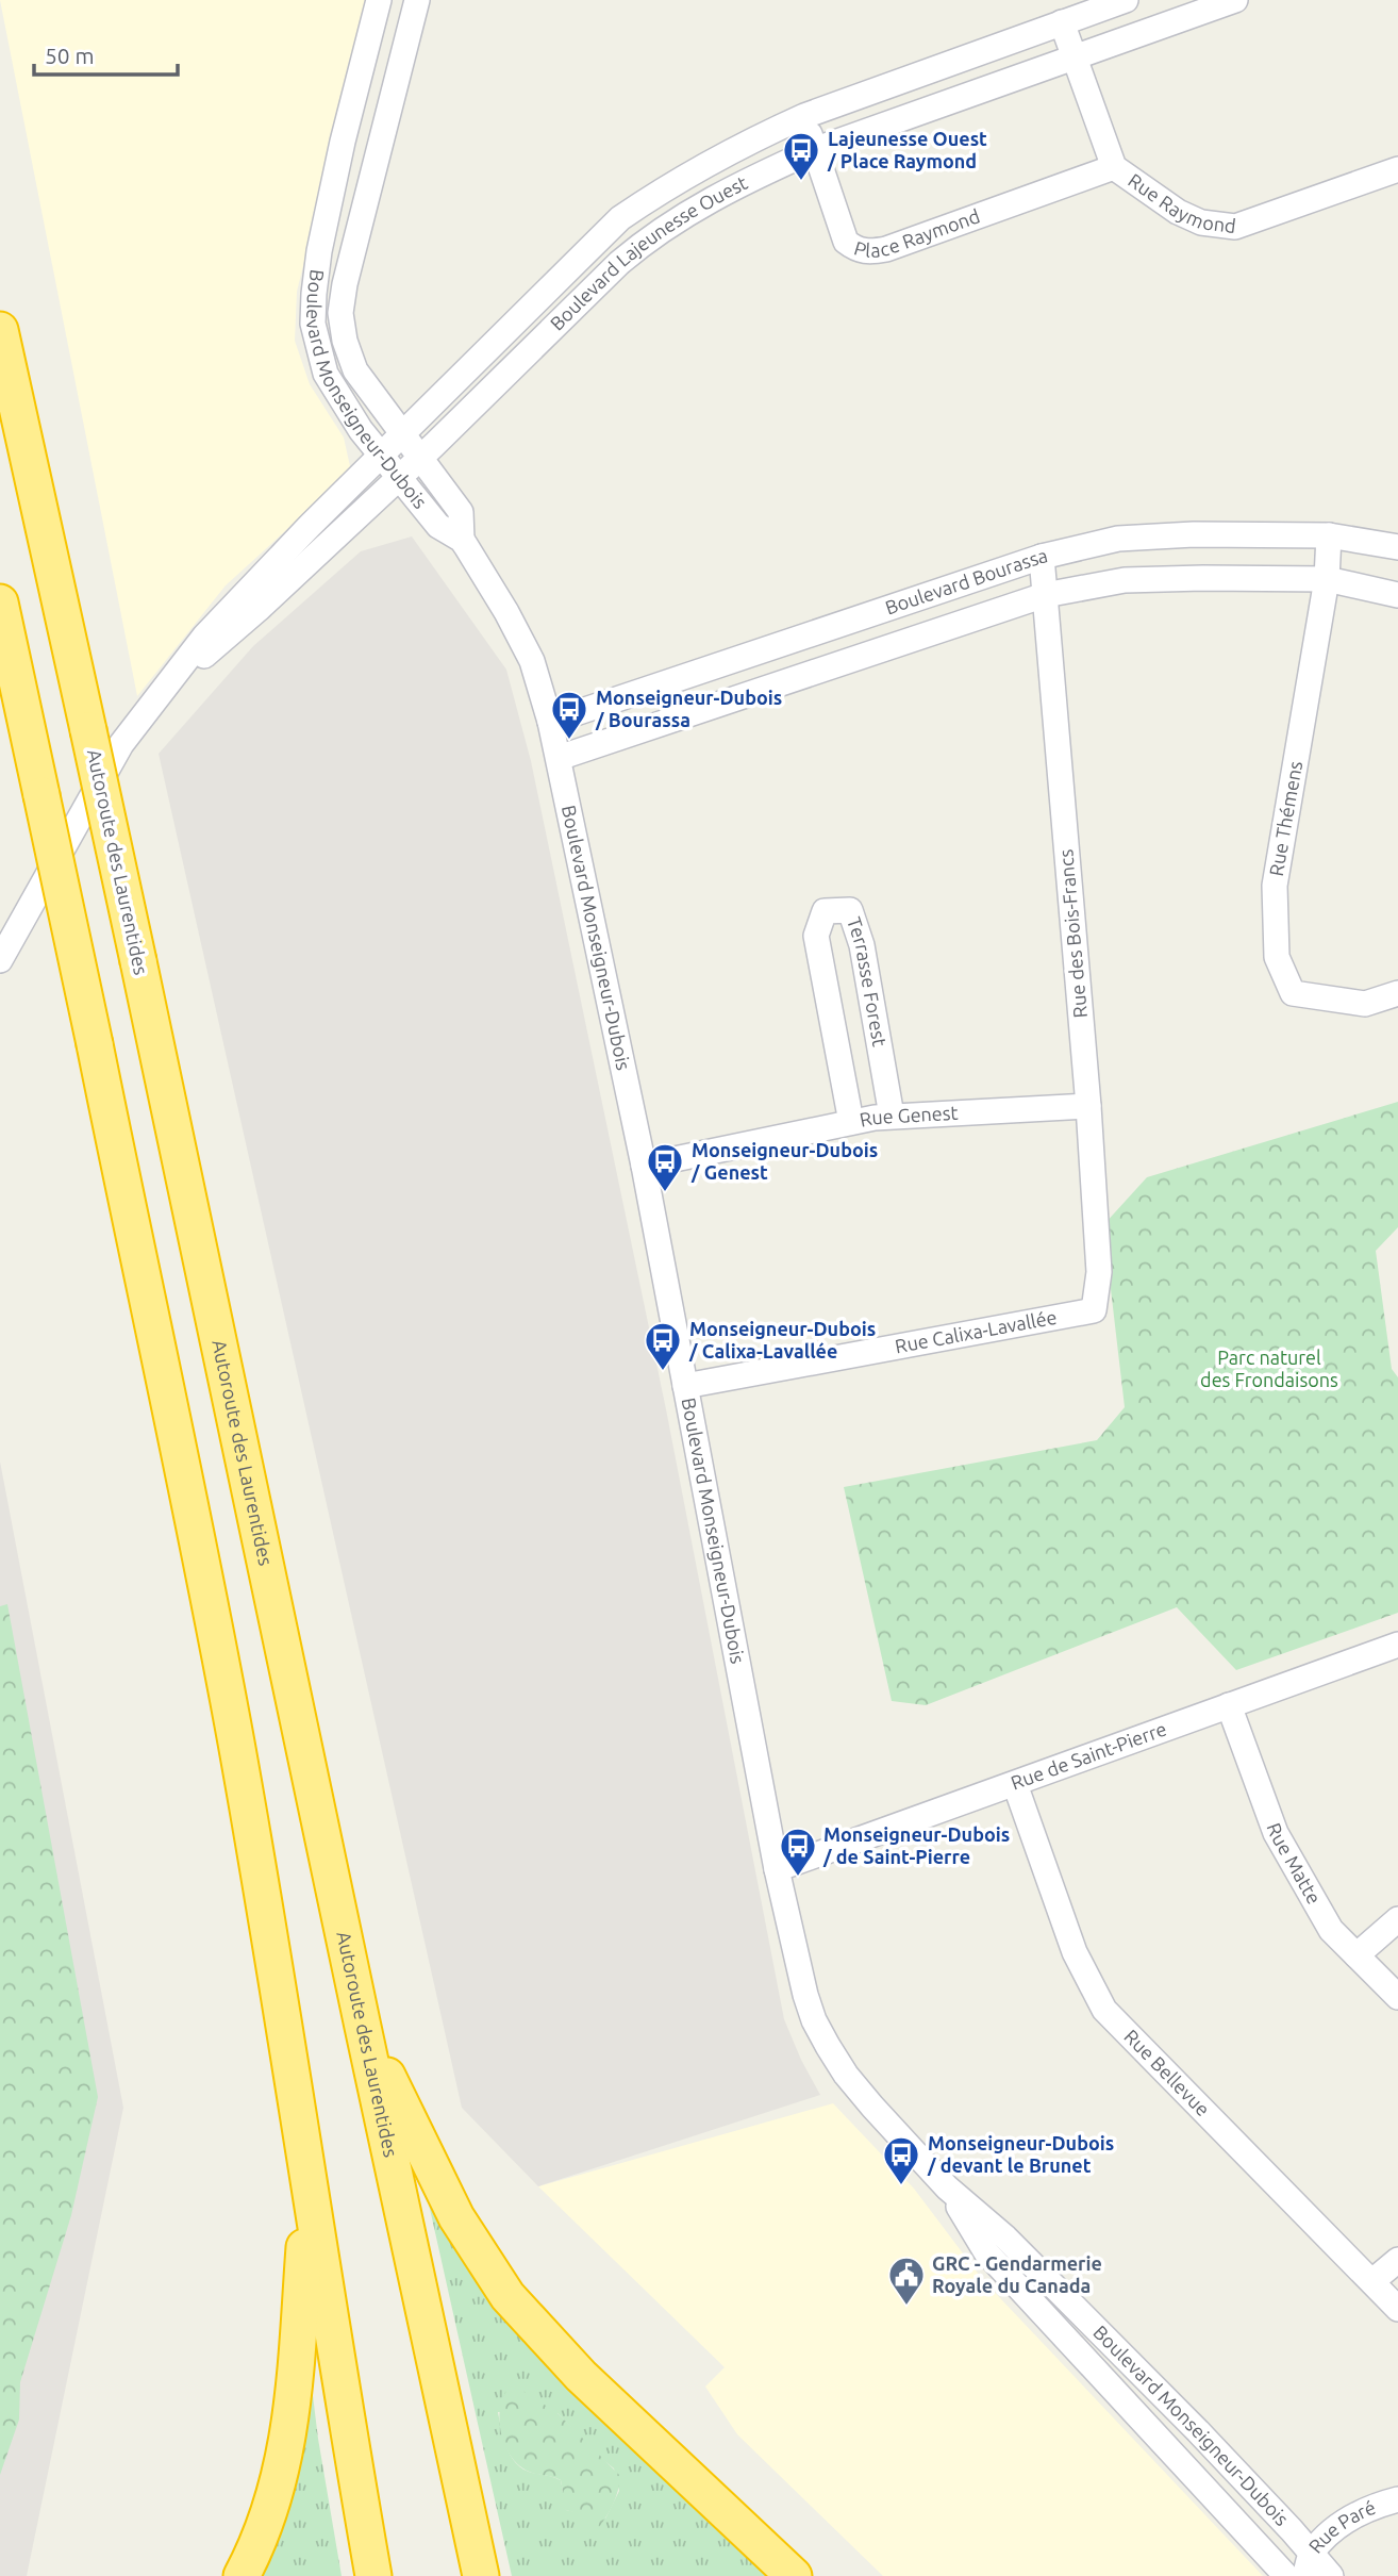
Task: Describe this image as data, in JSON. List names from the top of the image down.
{
  "streets": {
    "highway": ["Autoroute des Laurentides"],
    "street": [
      "Rue Raymond",
      "Place Raymond",
      "Boulevard Lajeunesse Ouest",
      "Boulevard Monseigneur-Dubois",
      "Boulevard Bourassa",
      "Rue Thémens",
      "Rue des Bois-Francs",
      "Terrasse Forest",
      "Rue Genest",
      "Rue Calixa-Lavallée",
      "Rue de Saint-Pierre",
      "Rue Matte",
      "Rue Bellevue",
      "Rue Paré"
    ]
  },
  "crossings": [
    ["Rue Raymond", "Place Raymond"],
    ["Rue Raymond", "Boulevard Lajeunesse Ouest"],
    ["Place Raymond", "Boulevard Lajeunesse Ouest"],
    ["Boulevard Lajeunesse Ouest", "Boulevard Monseigneur-Dubois"],
    ["Boulevard Monseigneur-Dubois", "Boulevard Bourassa"],
    ["Boulevard Monseigneur-Dubois", "Rue Genest"],
    ["Boulevard Monseigneur-Dubois", "Rue Calixa-Lavallée"],
    ["Boulevard Monseigneur-Dubois", "Rue de Saint-Pierre"],
    ["Boulevard Monseigneur-Dubois", "Rue Paré"],
    ["Boulevard Bourassa", "Rue Thémens"],
    ["Boulevard Bourassa", "Rue des Bois-Francs"],
    ["Rue des Bois-Francs", "Rue Genest"],
    ["Rue des Bois-Francs", "Rue Calixa-Lavallée"],
    ["Terrasse Forest", "Rue Genest"],
    ["Rue de Saint-Pierre", "Rue Matte"],
    ["Rue de Saint-Pierre", "Rue Bellevue"]
  ],
  "parks": ["Parc naturel des Frondaisons"],
  "places": {
    "bus stop": [
      "Lajeunesse Ouest / Place Raymond",
      "Monseigneur-Dubois / Bourassa",
      "Monseigneur-Dubois / Genest",
      "Monseigneur-Dubois / Calixa-Lavallée",
      "Monseigneur-Dubois / de Saint-Pierre",
      "Monseigneur-Dubois / devant le Brunet"
    ],
    "public building": ["GRC - Gendarmerie Royale du Canada"]
  },
  "scale_bar": "50 m"
}
